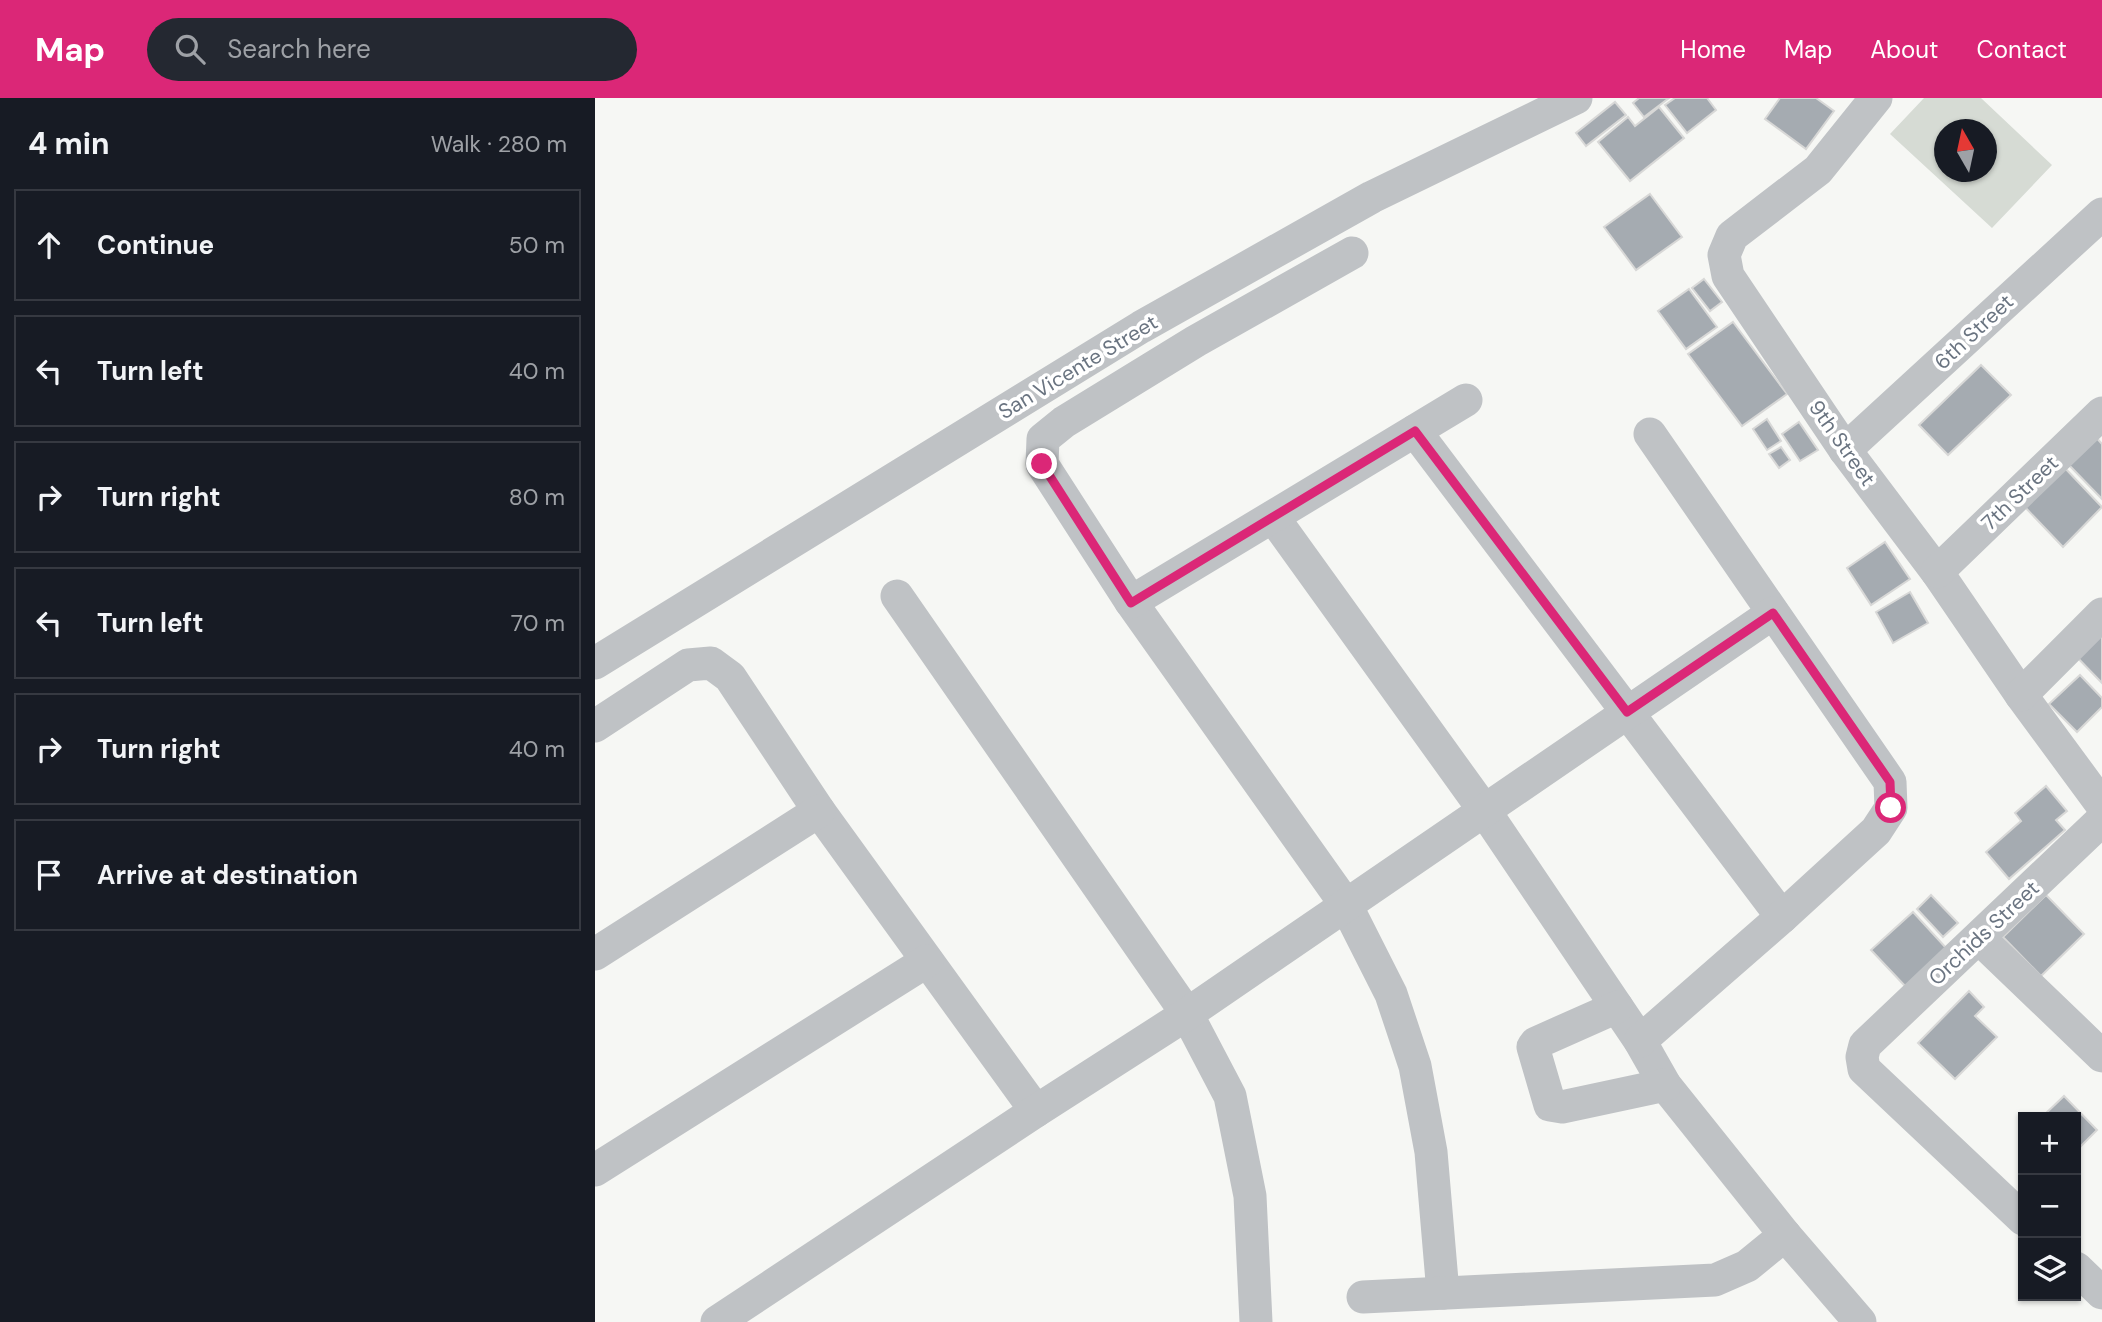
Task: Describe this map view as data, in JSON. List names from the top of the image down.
{
  "streets": {
    "street": [
      "6th Street",
      "San Vicente Street",
      "9th Street",
      "7th Street",
      "Orchids Street"
    ]
  },
  "crossings": [
    ["6th Street", "9th Street"],
    ["9th Street", "7th Street"]
  ],
  "north": "top",
  "page": {
    "header": "Map",
    "search": "Search here",
    "nav": [
      "Home",
      "Map",
      "About",
      "Contact"
    ],
    "heading": ["4 min", "Walk · 280 m"],
    "list": [
      ["Continue", "50 m"],
      ["Turn left", "40 m"],
      ["Turn right", "80 m"],
      ["Turn left", "70 m"],
      ["Turn right", "40 m"],
      "Arrive at destination"
    ],
    "map_buttons": ["+", "−"]
  }
}
